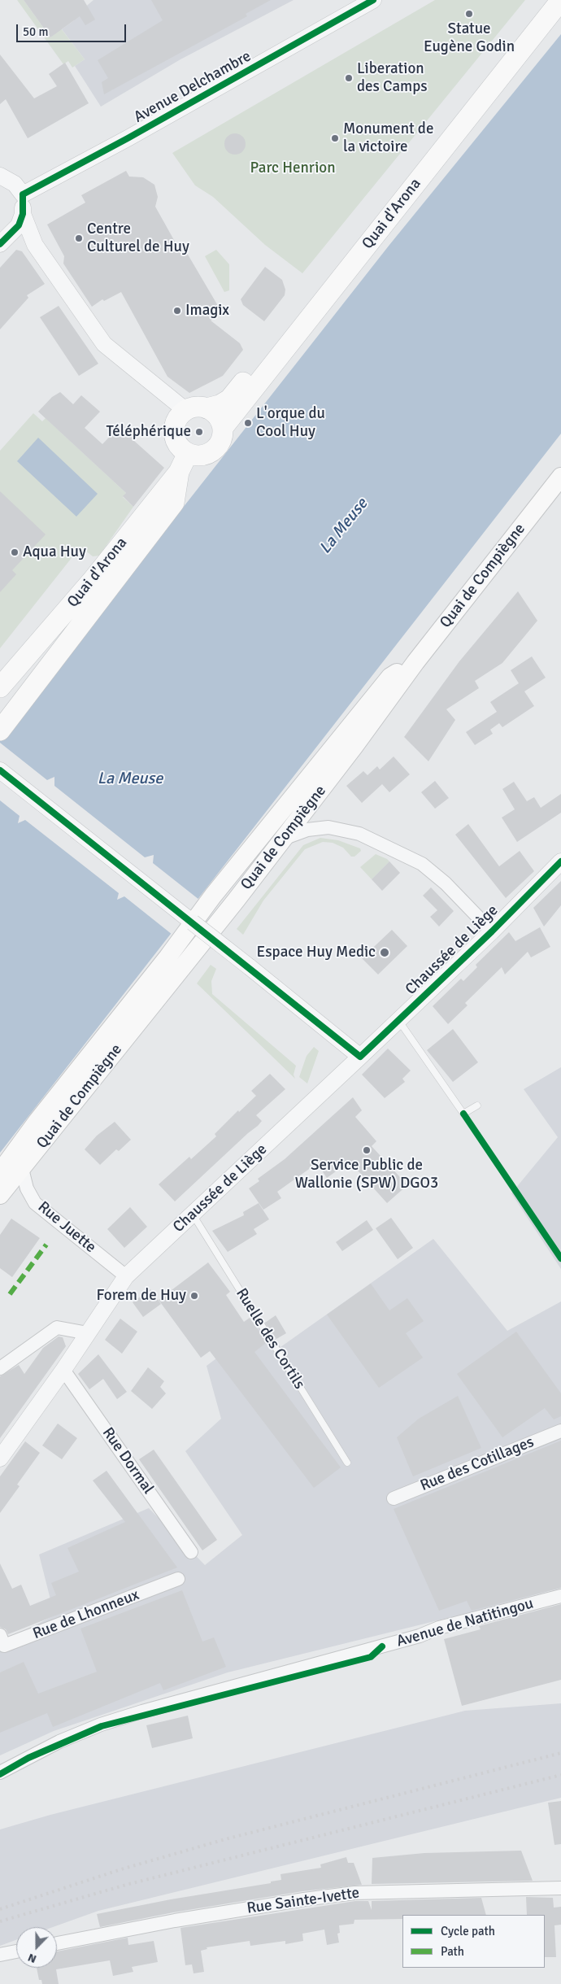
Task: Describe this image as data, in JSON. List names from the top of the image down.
{
  "streets": {
    "main road": ["Quai d'Arona", "Quai de Compiègne"],
    "street": [
      "Avenue Delchambre",
      "Chaussée de Liège",
      "Rue Juette",
      "Rue Dormal",
      "Rue des Cotillages",
      "Rue de Lhonneux",
      "Avenue de Natitingou",
      "Rue Sainte-Ivette"
    ],
    "lane": ["Ruelle des Cortils"]
  },
  "crossings": [
    ["Quai de Compiègne", "Rue Juette"],
    ["Chaussée de Liège", "Rue Juette"],
    ["Chaussée de Liège", "Ruelle des Cortils"],
    ["Chaussée de Liège", "Rue Dormal"]
  ],
  "water": ["La Meuse"],
  "parks": ["Parc Henrion"],
  "places": [
    "Statue Eugène Godin",
    "Liberation des Camps",
    "Monument de la victoire",
    "Centre Culturel de Huy",
    "Imagix",
    "L'orque du Cool Huy",
    "Téléphérique",
    "Aqua Huy",
    "Espace Huy Medic",
    "Service Public de Wallonie (SPW) DGO3",
    "Forem de Huy"
  ],
  "legend": ["Cycle path", "Path"],
  "scale_bar": "50 m",
  "north": "bottom"
}
